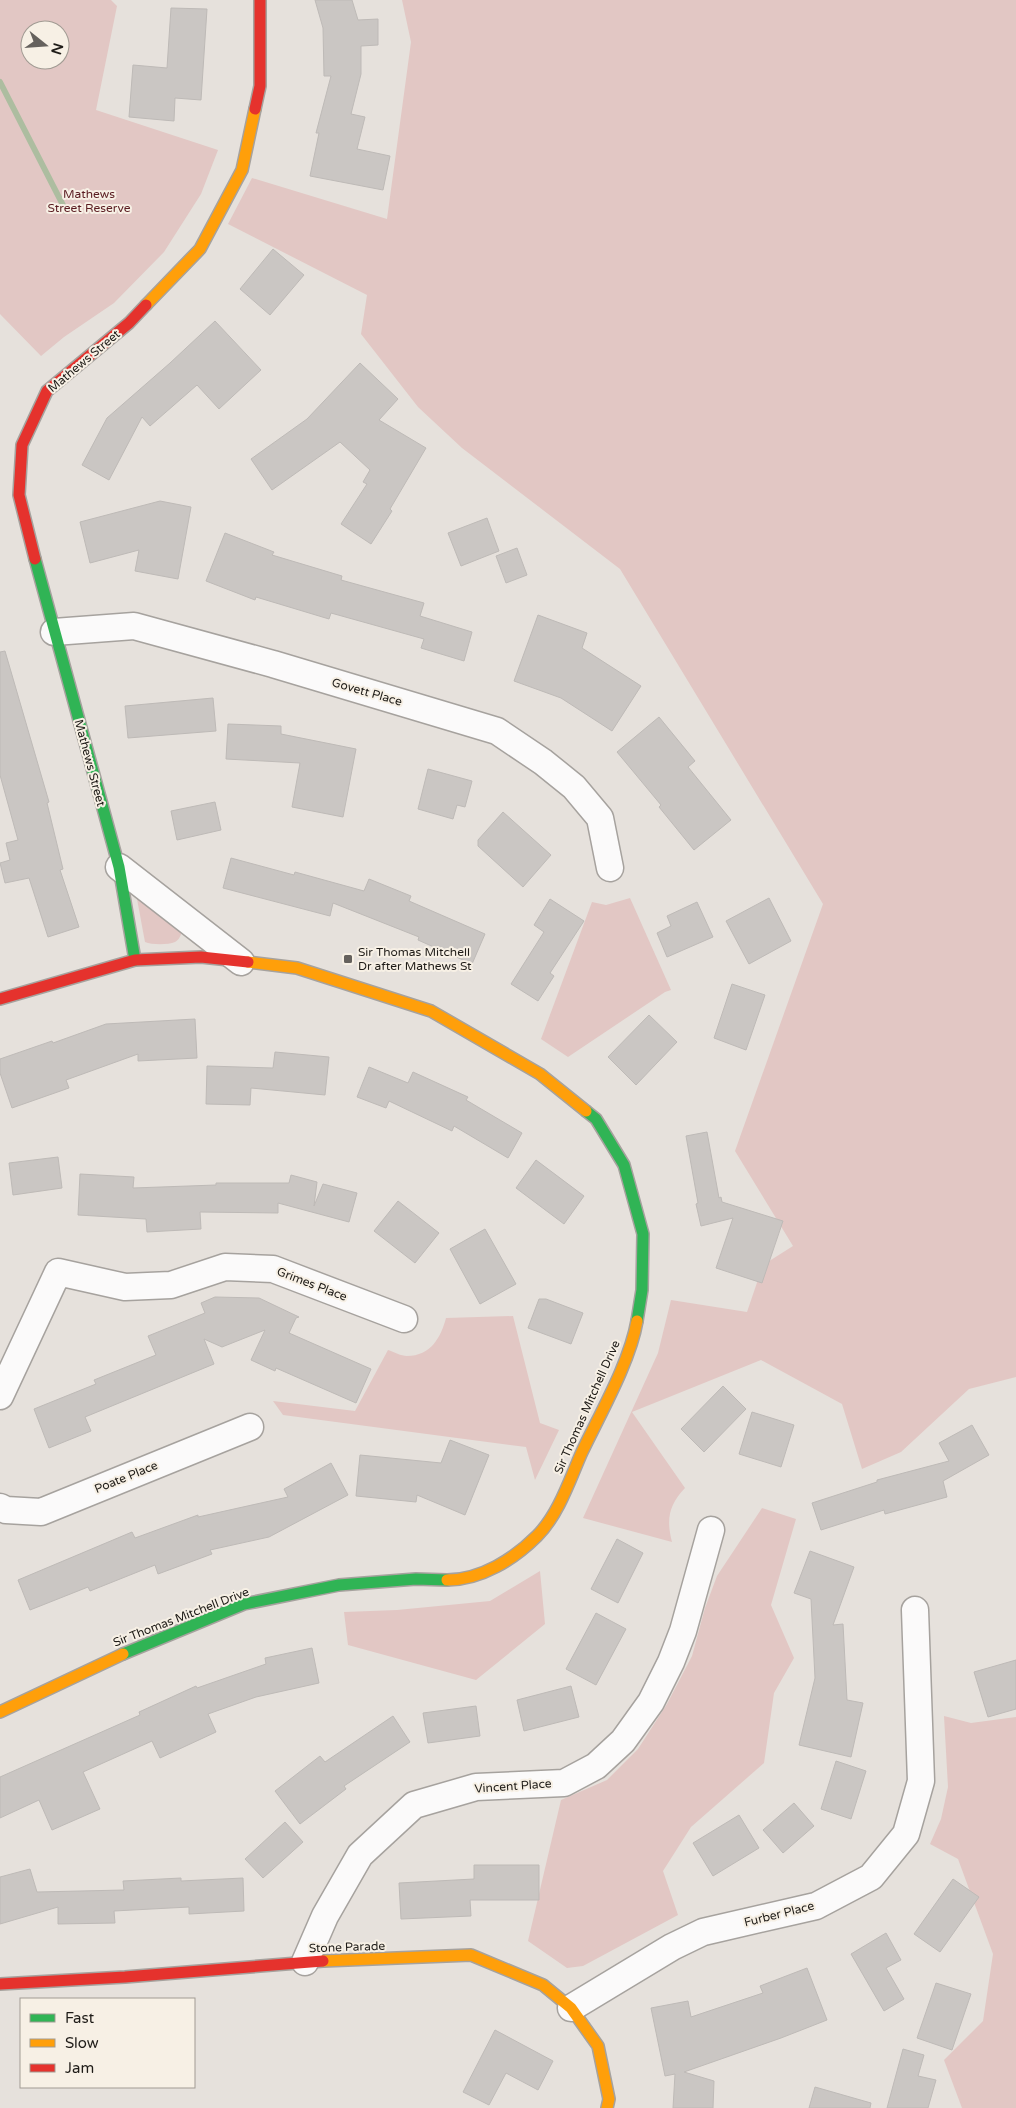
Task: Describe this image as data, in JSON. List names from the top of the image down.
{
  "streets": {
    "street": [
      "Mathews Street",
      "Govett Place",
      "Grimes Place",
      "Sir Thomas Mitchell Drive",
      "Poate Place",
      "Vincent Place",
      "Furber Place",
      "Stone Parade"
    ]
  },
  "crossings": [
    ["Mathews Street", "Govett Place"],
    ["Mathews Street", "Sir Thomas Mitchell Drive"],
    ["Vincent Place", "Stone Parade"],
    ["Furber Place", "Stone Parade"]
  ],
  "parks": ["Mathews Street Reserve"],
  "places": {
    "transit": ["Sir Thomas Mitchell Dr after Mathews St"]
  },
  "legend": ["Fast", "Slow", "Jam"],
  "north": "right"
}
